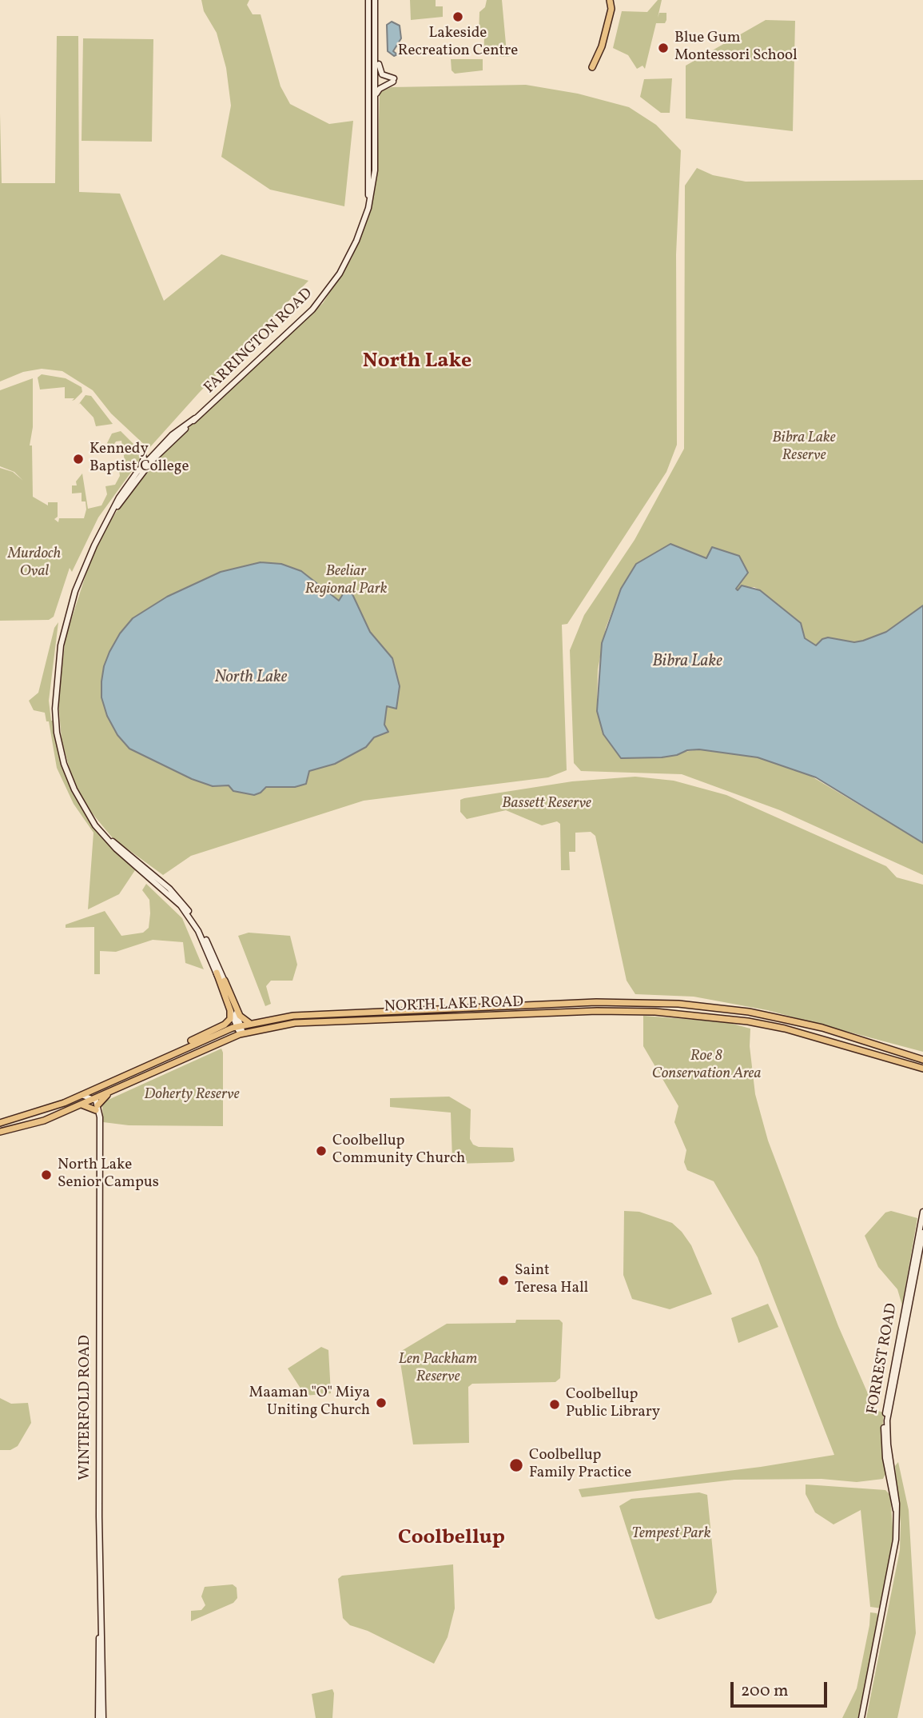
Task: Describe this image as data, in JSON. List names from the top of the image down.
{
  "streets": {
    "main road": [
      "FARRINGTON ROAD",
      "NORTH LAKE ROAD",
      "FORREST ROAD",
      "WINTERFOLD ROAD"
    ]
  },
  "crossings": [
    ["FARRINGTON ROAD", "NORTH LAKE ROAD"],
    ["NORTH LAKE ROAD", "WINTERFOLD ROAD"]
  ],
  "districts": ["North Lake", "Coolbellup"],
  "water": ["Bibra Lake", "North Lake"],
  "parks": [
    "Bibra Lake Reserve",
    "Murdoch Oval",
    "Beeliar Regional Park",
    "Bassett Reserve",
    "Roe 8 Conservation Area",
    "Doherty Reserve",
    "Len Packham Reserve",
    "Tempest Park"
  ],
  "places": [
    "Lakeside Recreation Centre",
    "Blue Gum Montessori School",
    "Kennedy Baptist College",
    "Coolbellup Community Church",
    "North Lake Senior Campus",
    "Saint Teresa Hall",
    "Maaman \"O\" Miya Uniting Church",
    "Coolbellup Public Library",
    "Coolbellup Family Practice"
  ],
  "scale_bar": "200 m"
}
